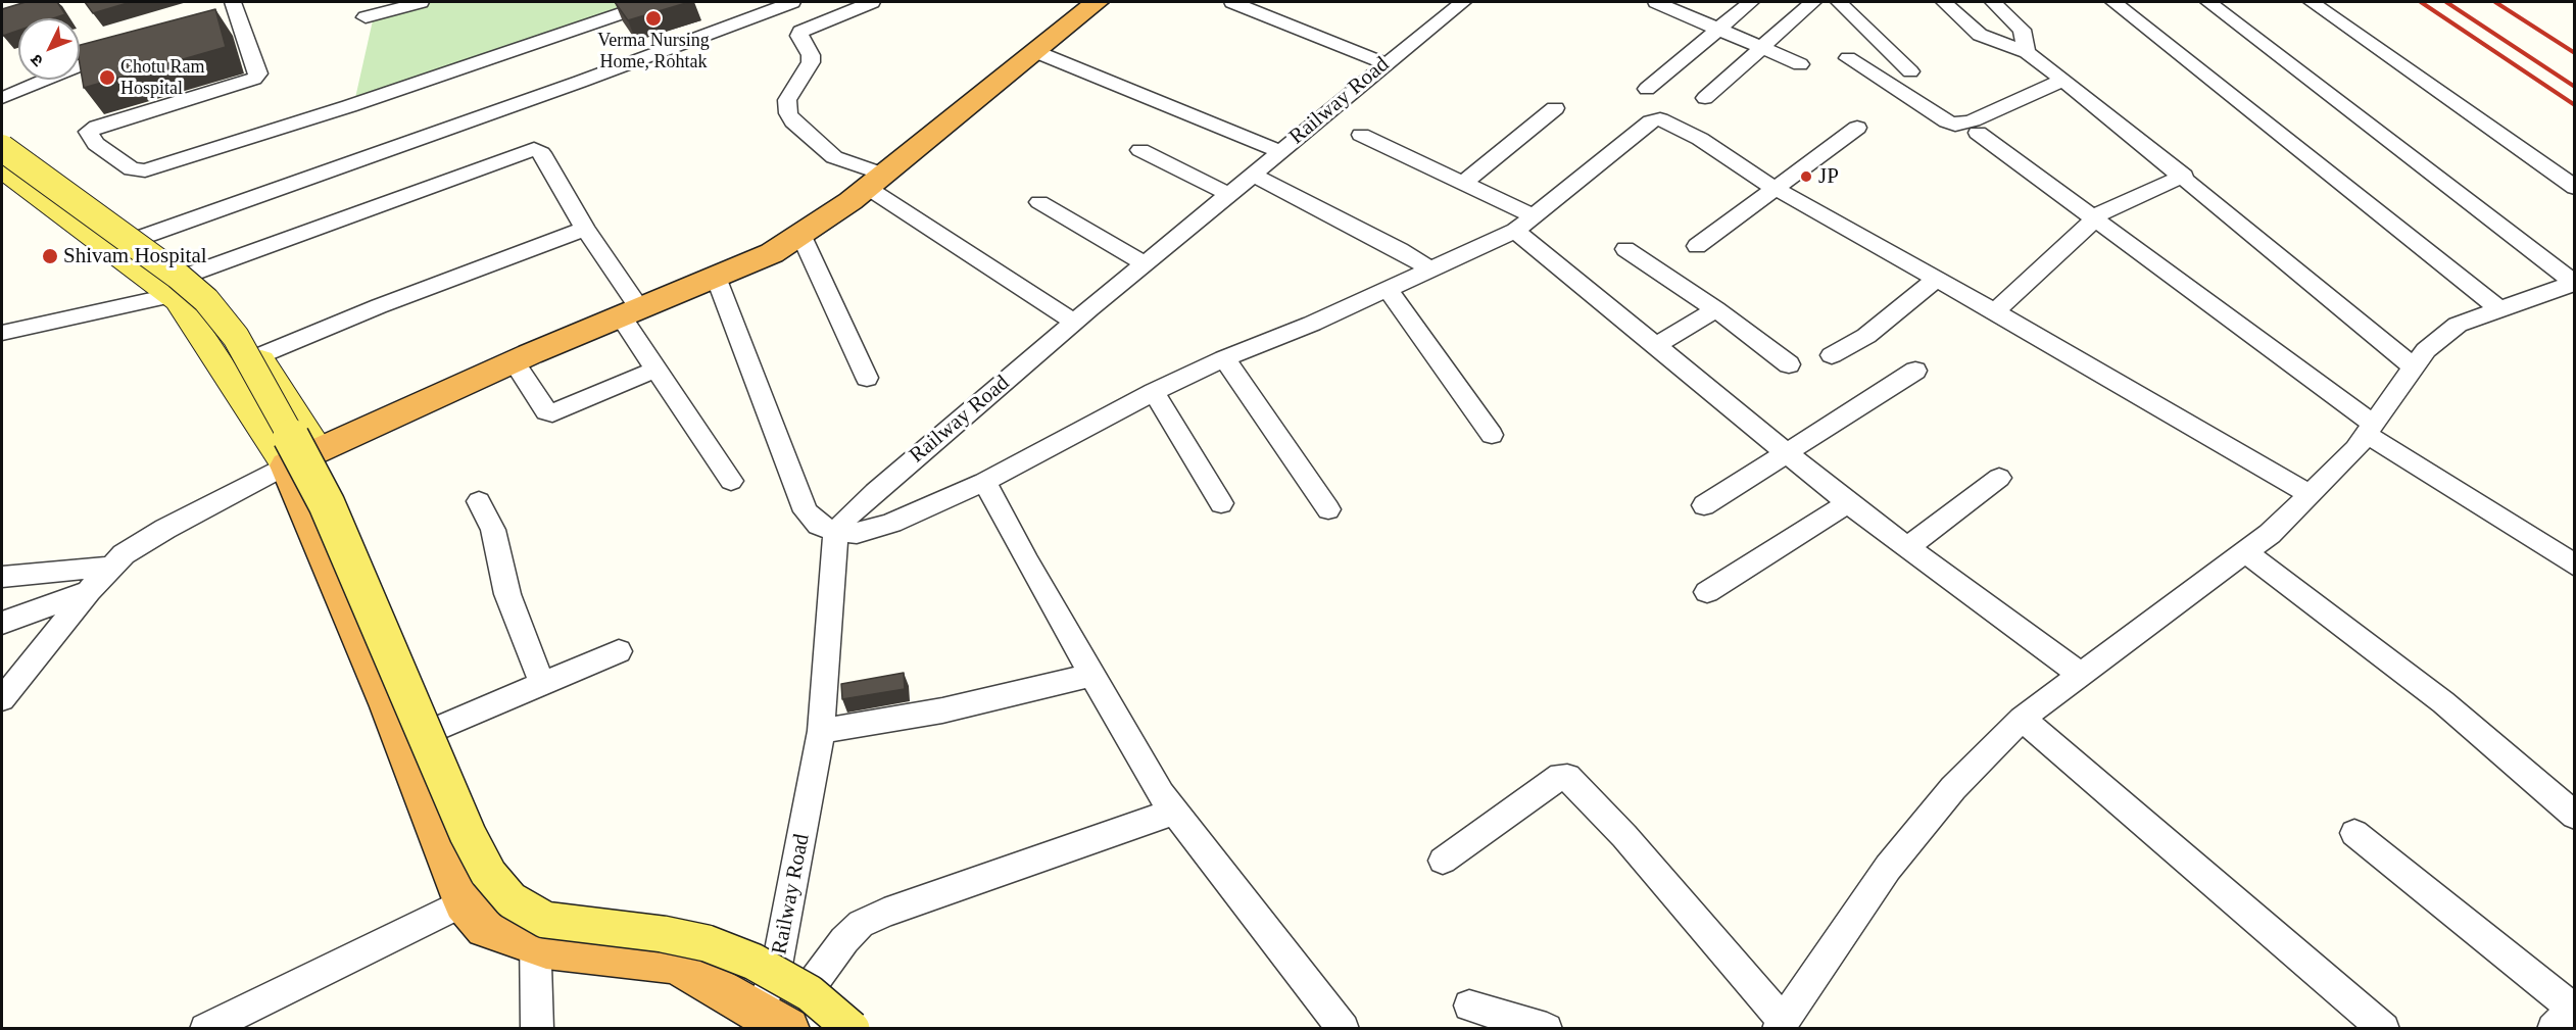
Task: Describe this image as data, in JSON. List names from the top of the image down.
{
  "streets": {
    "street": ["Railway Road"]
  },
  "places": [
    "Verma Nursing Home, Rohtak",
    "Chotu Ram Hospital",
    "JP",
    "Shivam Hospital"
  ],
  "north": "bottom left"
}
